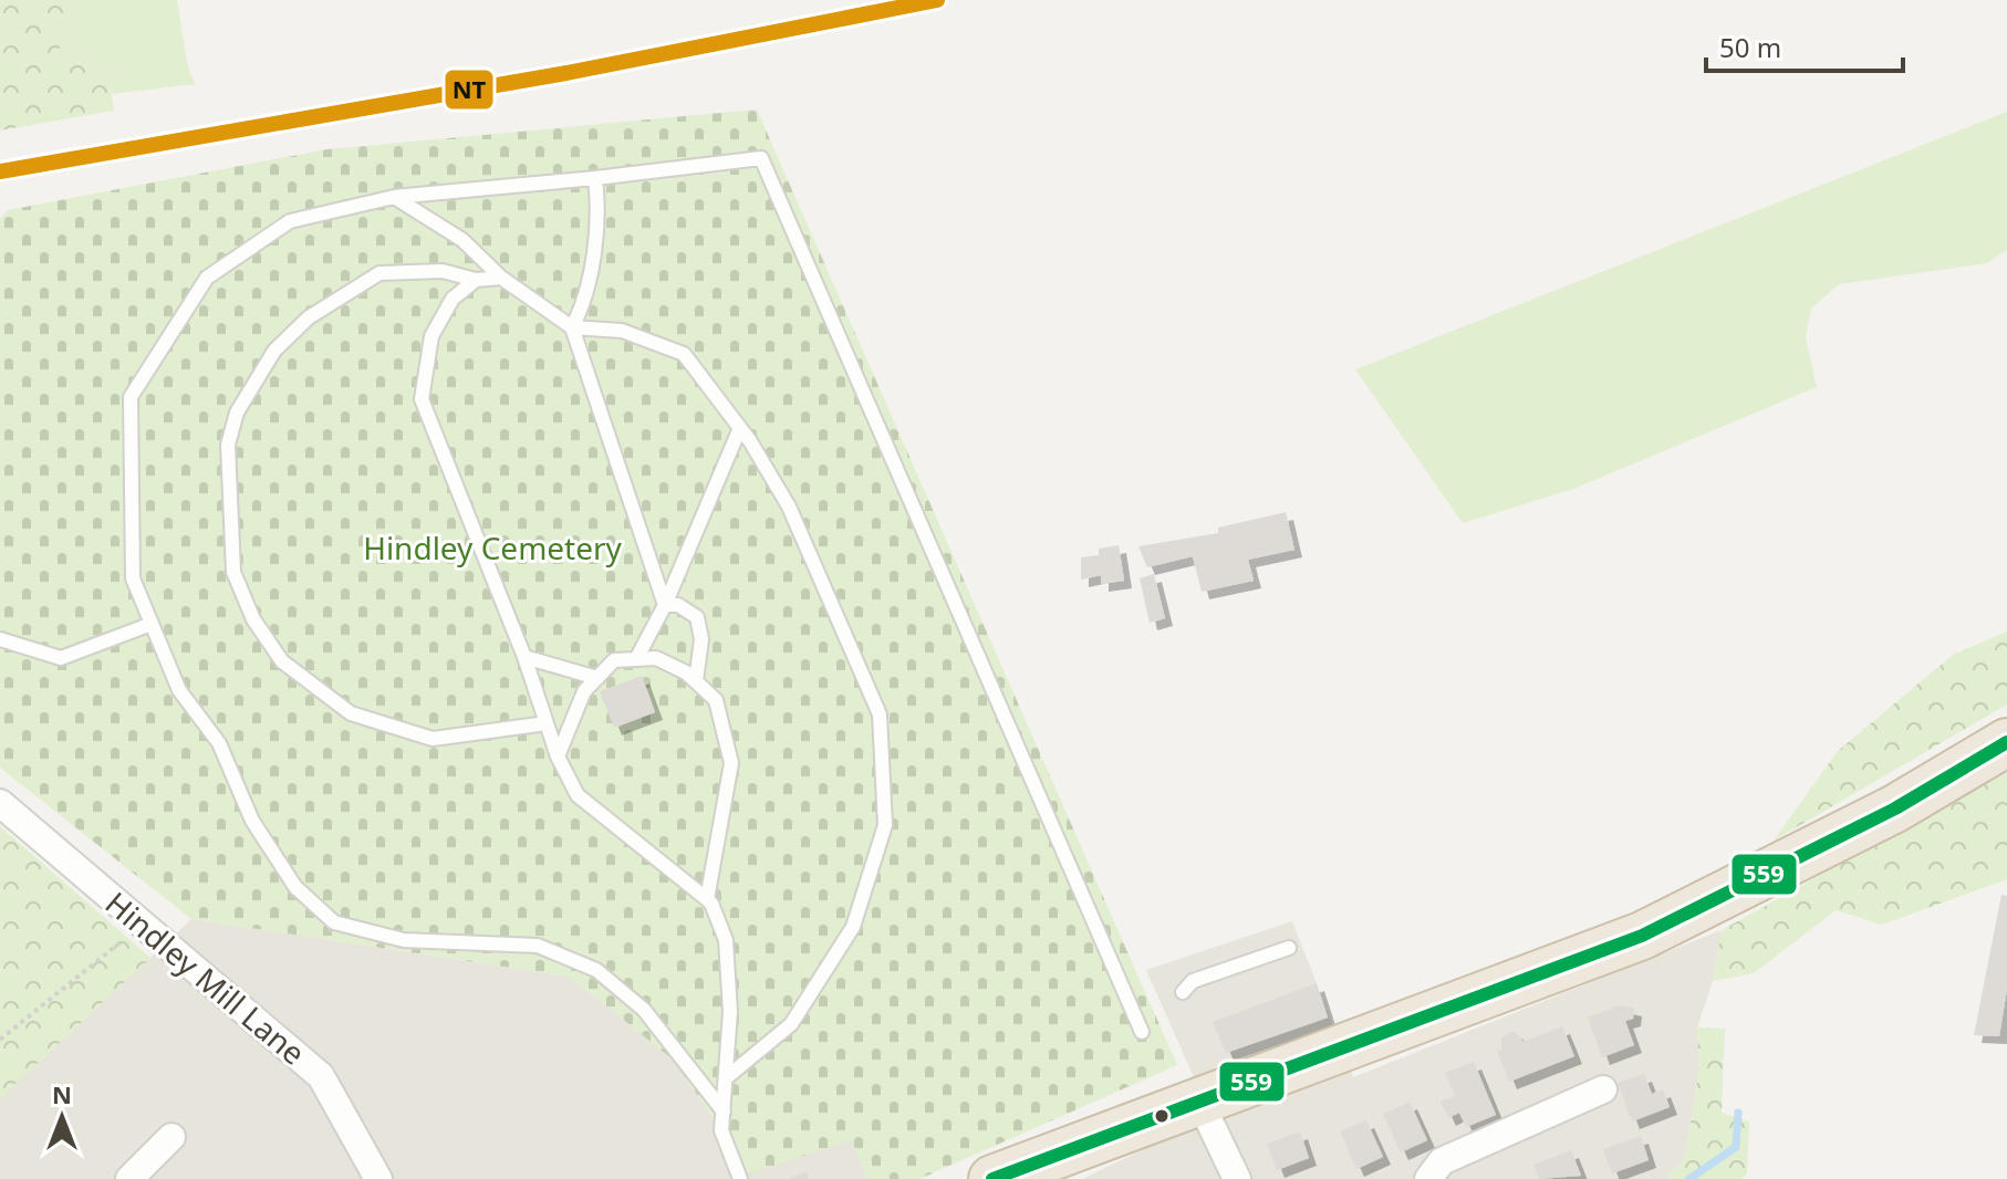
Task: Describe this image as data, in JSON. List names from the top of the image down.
{
  "streets": {
    "street": ["Hindley Mill Lane"]
  },
  "parks": ["Hindley Cemetery"],
  "lines": ["transit line NT", "transit line 559"],
  "scale_bar": "50 m",
  "north": "top"
}
